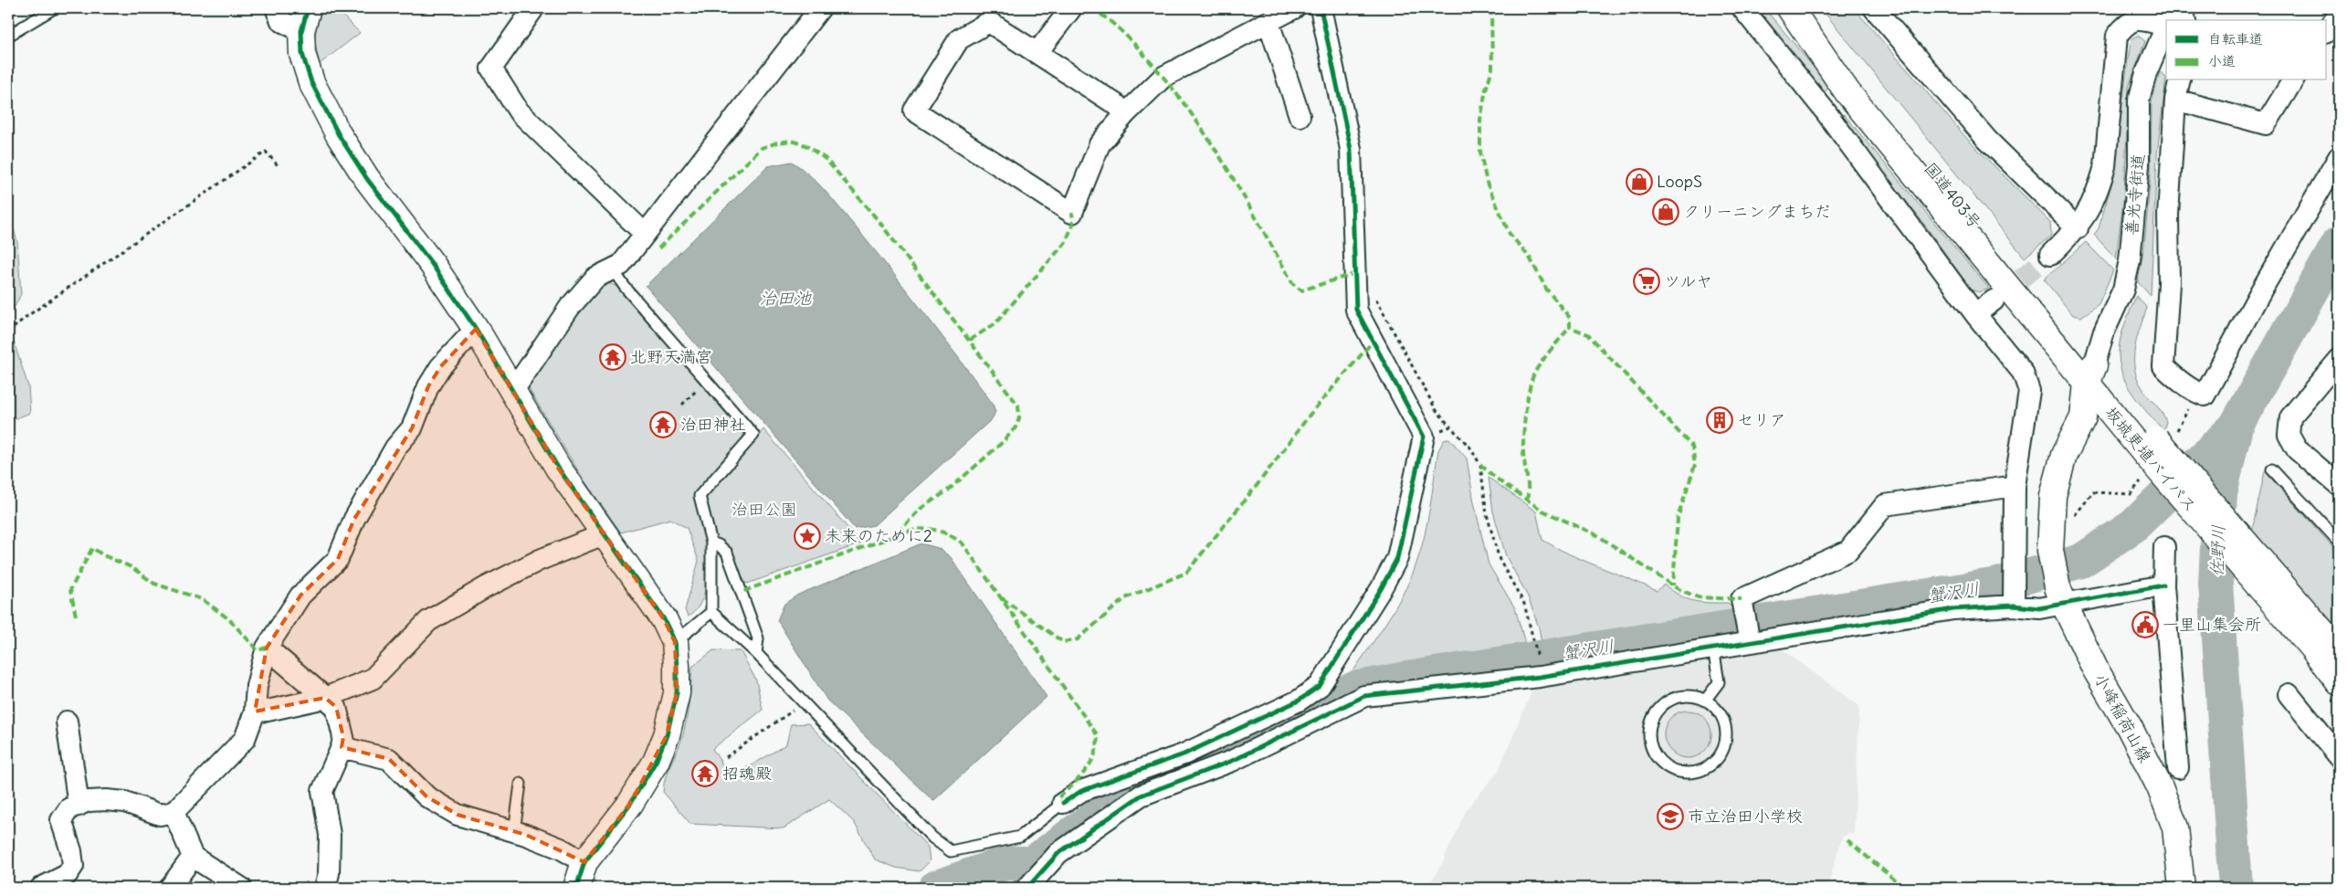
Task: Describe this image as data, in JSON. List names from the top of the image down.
{
  "streets": {
    "main road": ["国道403号", "坂城更埴バイパス", "小峰稲荷山線"],
    "street": ["善光寺街道"]
  },
  "crossings": [
    ["善光寺街道", "国道403号"],
    ["善光寺街道", "坂城更埴バイパス"],
    ["善光寺街道", "小峰稲荷山線"],
    ["国道403号", "坂城更埴バイパス"],
    ["国道403号", "小峰稲荷山線"],
    ["坂城更埴バイパス", "小峰稲荷山線"]
  ],
  "water": ["治田池", "佐野川", "蟹沢川"],
  "parks": ["治田公園"],
  "places": {
    "shop": ["LoopS", "クリーニングまちだ"],
    "supermarket": ["ツルヤ"],
    "temple": ["北野天満宮", "治田神社", "招魂殿"],
    "building": ["セリア"],
    "place": ["未来のために2"],
    "public building": ["一里山集会所"],
    "school or university": ["市立治田小学校"]
  },
  "legend": ["自転車道", "小道"]
}
